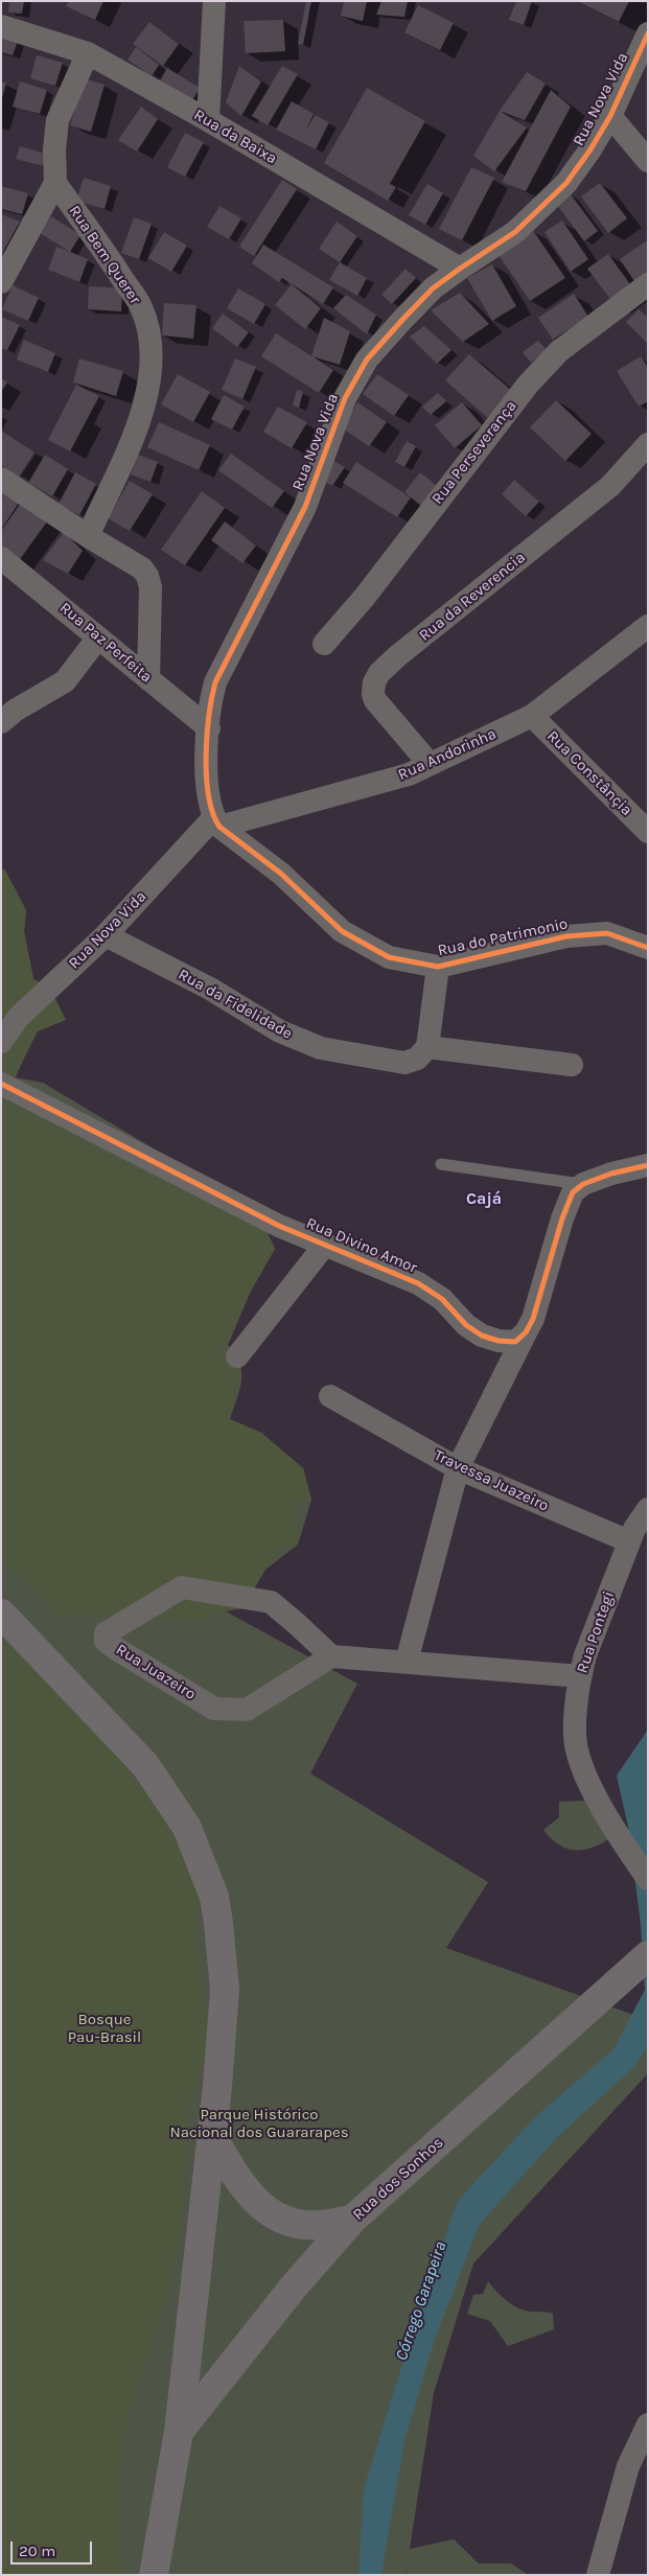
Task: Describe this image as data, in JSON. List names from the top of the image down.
{
  "streets": {
    "main road": ["Rua dos Sonhos"],
    "street": [
      "Rua Nova Vida",
      "Rua da Baixa",
      "Rua Bem Querer",
      "Rua Perseverança",
      "Rua da Reverencia",
      "Rua Paz Perfeita",
      "Rua Andorinha",
      "Rua Constânçia",
      "Rua do Patrimonio",
      "Rua da Fidelidade",
      "Rua Divino Amor",
      "Travessa Juazeiro",
      "Rua Pontegi",
      "Rua Juazeiro"
    ]
  },
  "crossings": [
    ["Rua Nova Vida", "Rua da Baixa"],
    ["Rua Nova Vida", "Rua Paz Perfeita"],
    ["Rua Nova Vida", "Rua Andorinha"],
    ["Rua Nova Vida", "Rua do Patrimonio"],
    ["Rua Nova Vida", "Rua da Fidelidade"],
    ["Rua da Reverencia", "Rua Andorinha"],
    ["Rua Andorinha", "Rua Constânçia"],
    ["Rua Andorinha", "Rua do Patrimonio"],
    ["Travessa Juazeiro", "Rua Pontegi"]
  ],
  "districts": ["Cajá"],
  "water": ["Córrego Garapeira"],
  "parks": ["Bosque Pau-Brasil", "Parque Histórico Nacional dos Guararapes"],
  "scale_bar": "20 m"
}
